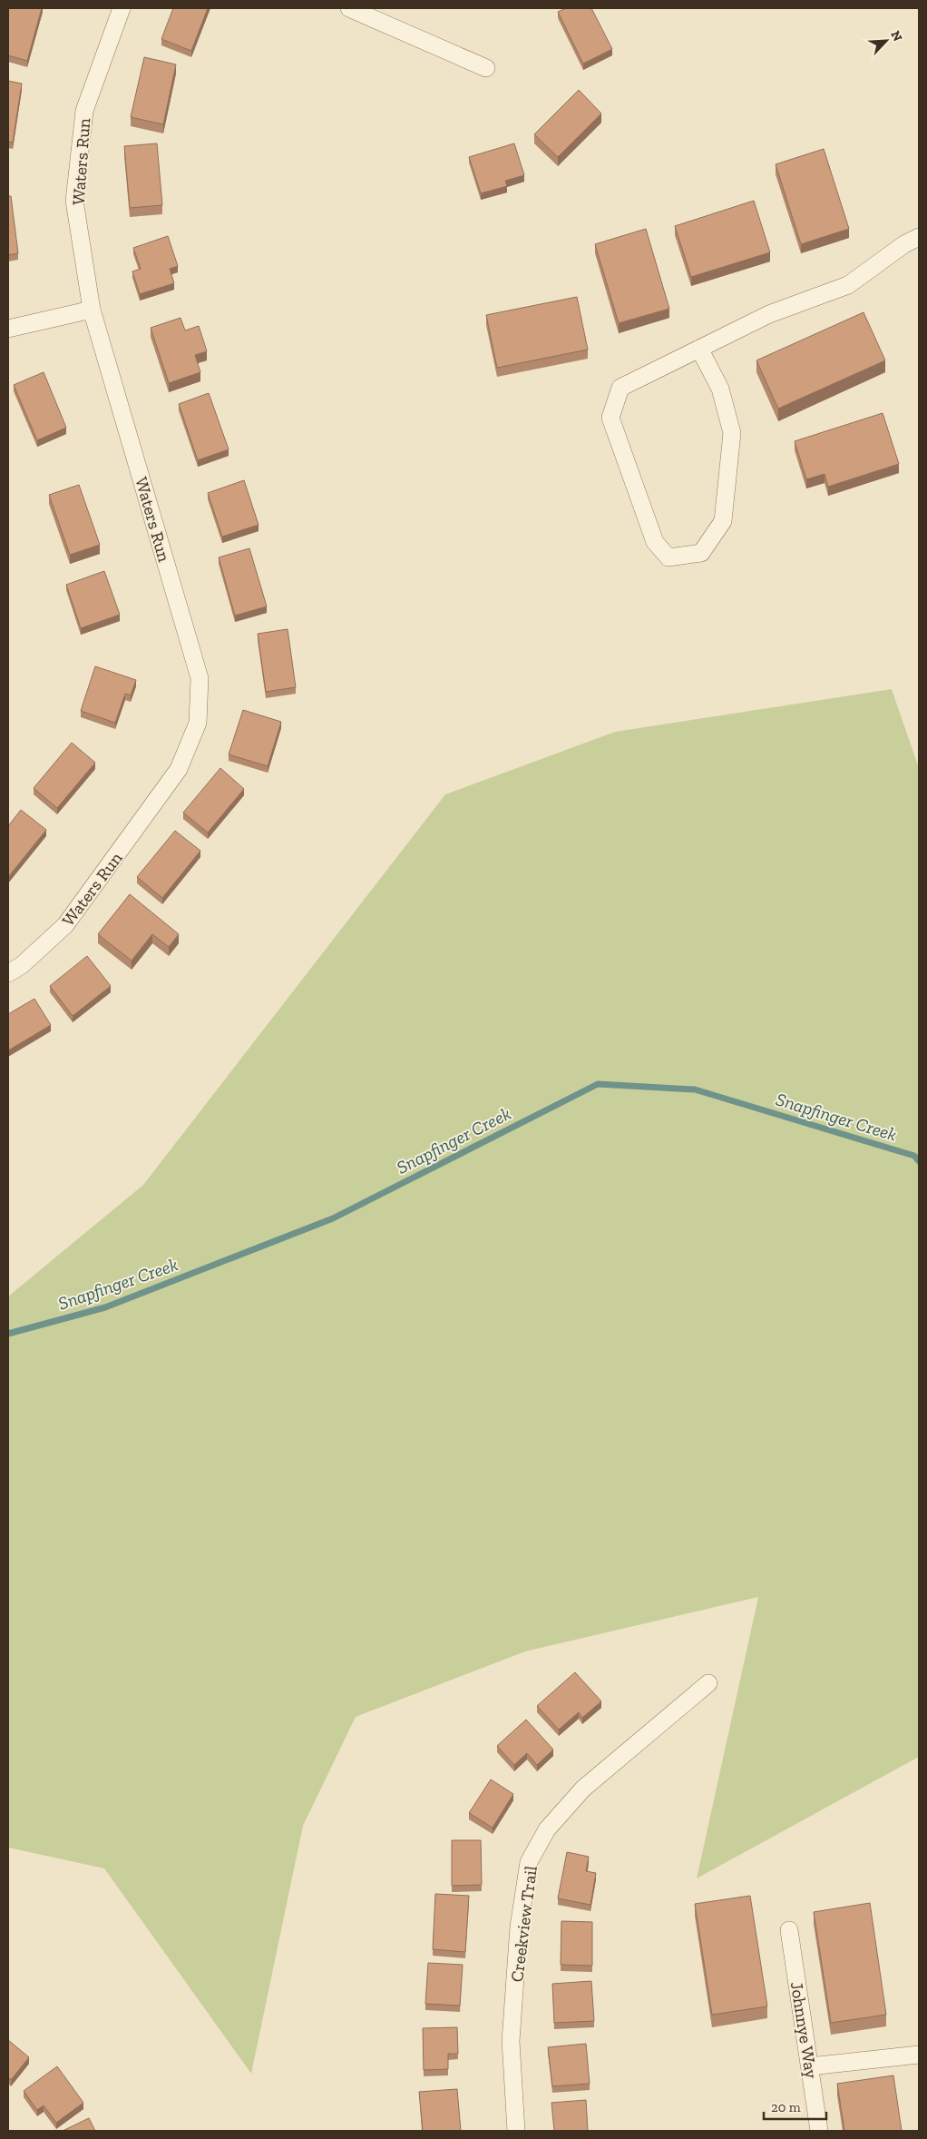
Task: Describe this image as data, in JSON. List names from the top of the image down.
{
  "streets": {
    "street": ["Waters Run", "Creekview Trail", "Johnnye Way"]
  },
  "water": ["Snapfinger Creek"],
  "scale_bar": "20 m",
  "north": "top right"
}
